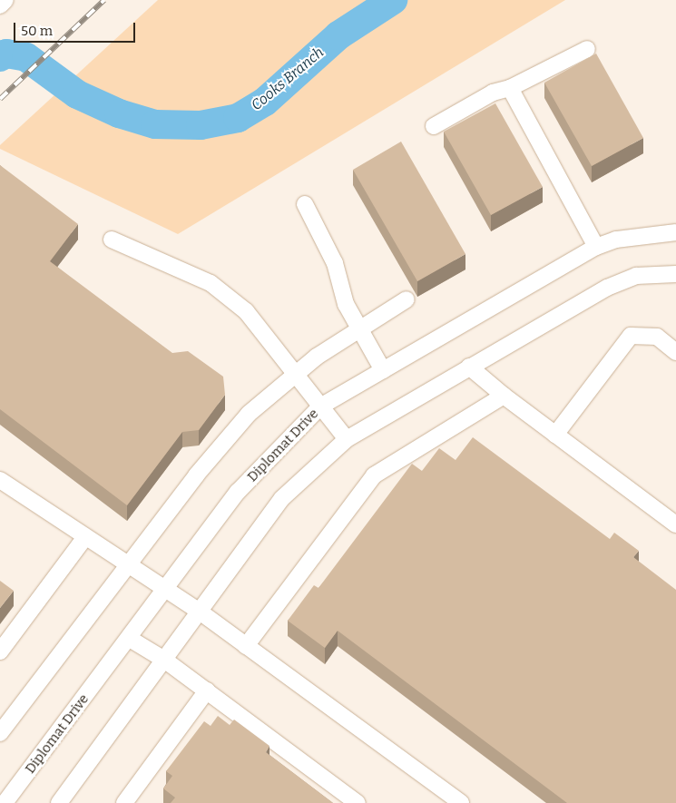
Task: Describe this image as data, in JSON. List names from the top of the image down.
{
  "streets": {
    "street": ["Diplomat Drive"]
  },
  "water": ["Cooks Branch"],
  "scale_bar": "50 m"
}
